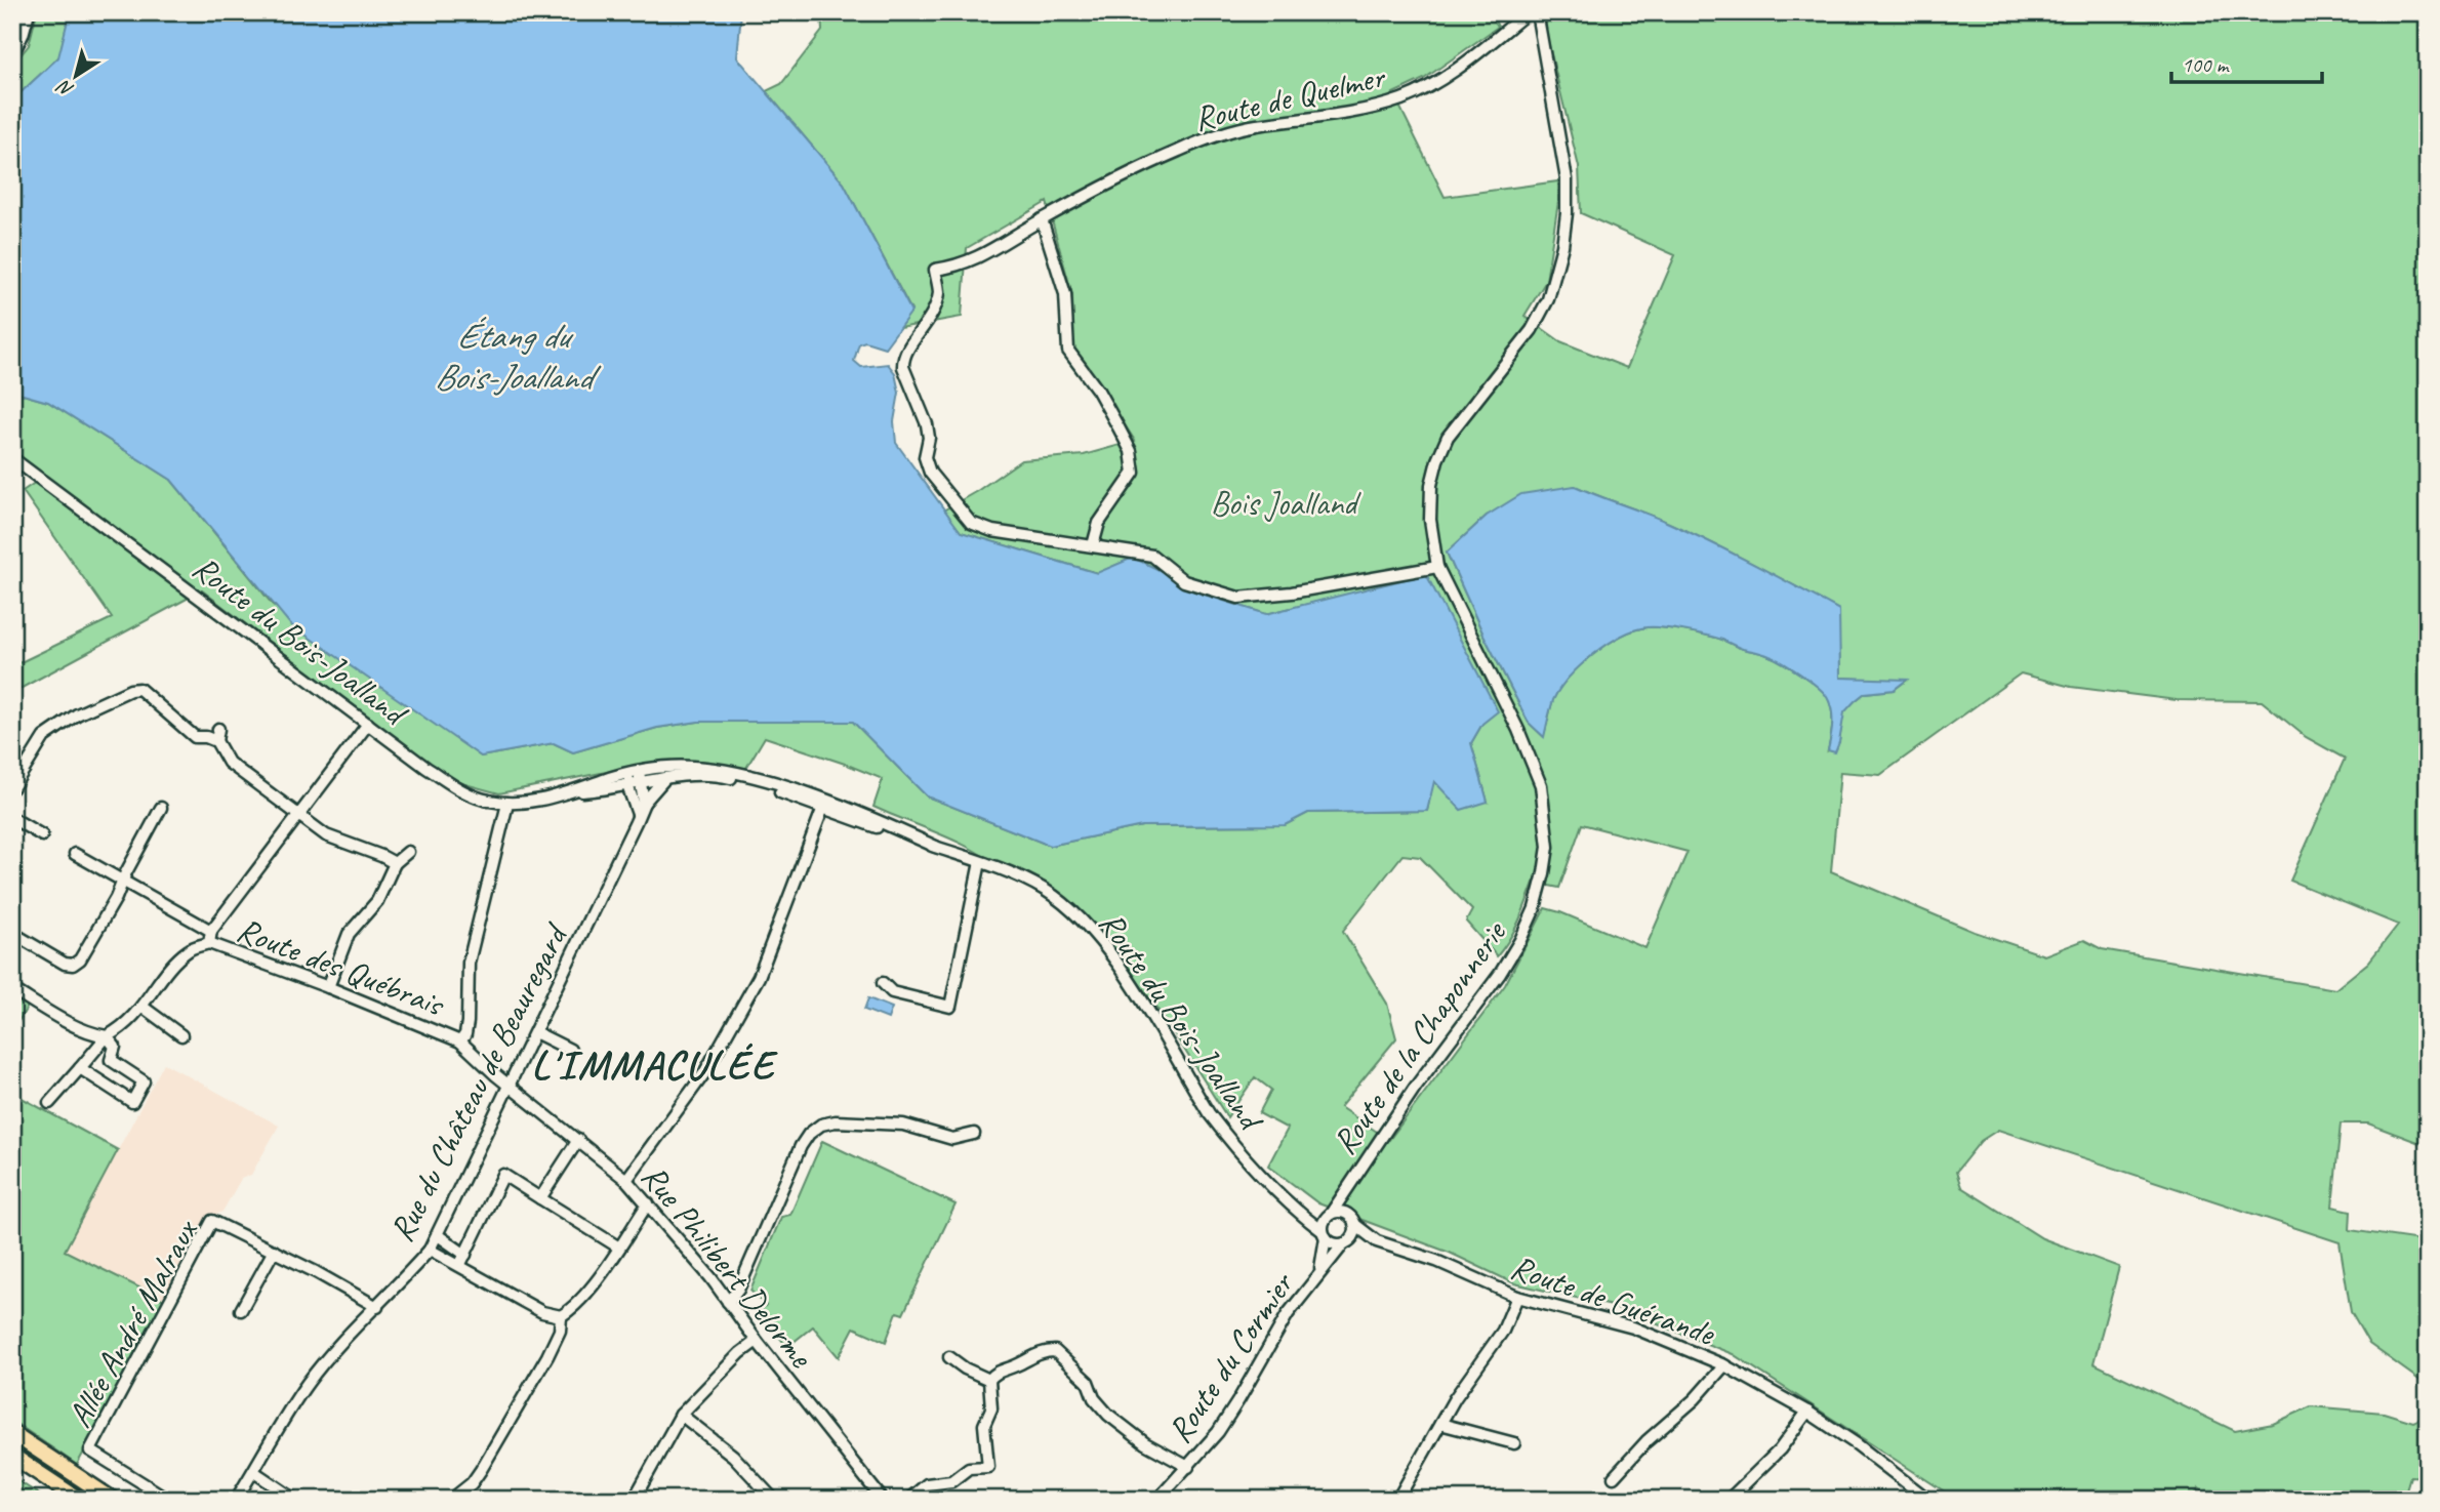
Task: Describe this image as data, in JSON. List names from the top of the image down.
{
  "streets": {
    "street": [
      "Route de Quelmer",
      "Route du Bois-Joalland",
      "Route des Québrais",
      "Route de la Chaponnerie",
      "Rue du Château de Beauregard",
      "Rue Philibert Delorme",
      "Route de Guérande",
      "Allée André Malraux",
      "Route du Cormier"
    ]
  },
  "crossings": [
    ["Route du Bois-Joalland", "Route de la Chaponnerie"],
    ["Route du Bois-Joalland", "Rue du Château de Beauregard"],
    ["Route du Bois-Joalland", "Route de Guérande"],
    ["Route du Bois-Joalland", "Route du Cormier"],
    ["Route des Québrais", "Rue du Château de Beauregard"],
    ["Route des Québrais", "Rue Philibert Delorme"],
    ["Route de la Chaponnerie", "Route de Guérande"],
    ["Route de la Chaponnerie", "Route du Cormier"],
    ["Rue du Château de Beauregard", "Rue Philibert Delorme"],
    ["Rue du Château de Beauregard", "Allée André Malraux"],
    ["Route de Guérande", "Route du Cormier"]
  ],
  "districts": ["L'IMMACULÉE"],
  "water": ["Étang du Bois-Joalland"],
  "parks": ["Bois Joalland"],
  "scale_bar": "100 m",
  "north": "bottom left"
}
